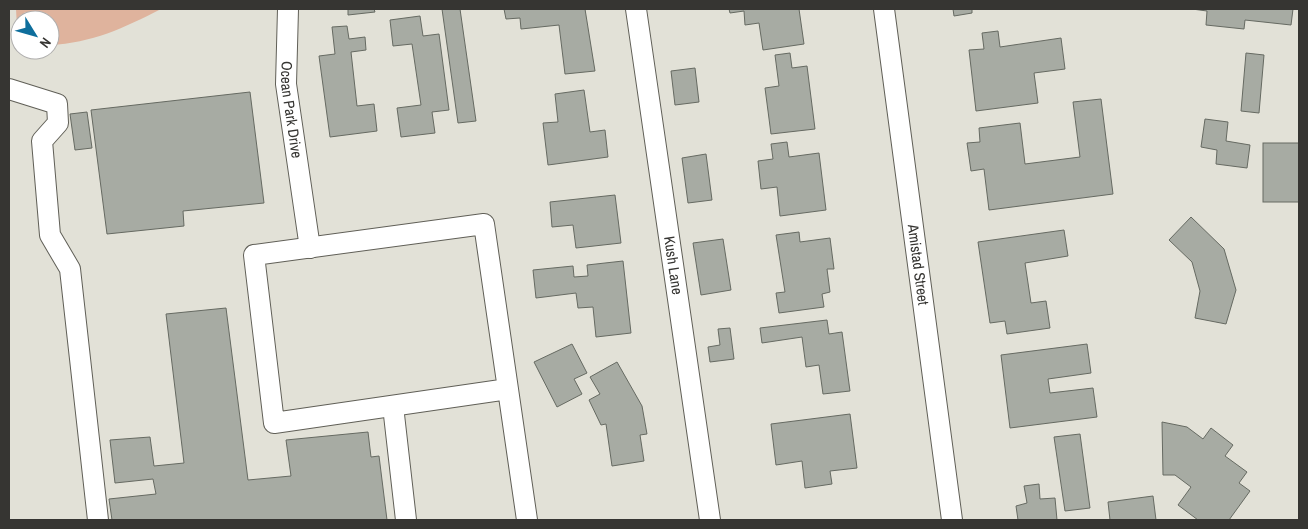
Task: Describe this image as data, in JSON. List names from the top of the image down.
{
  "streets": {
    "street": ["Ocean Park Drive", "Kush Lane", "Amistad Street"]
  },
  "north": "bottom right"
}
